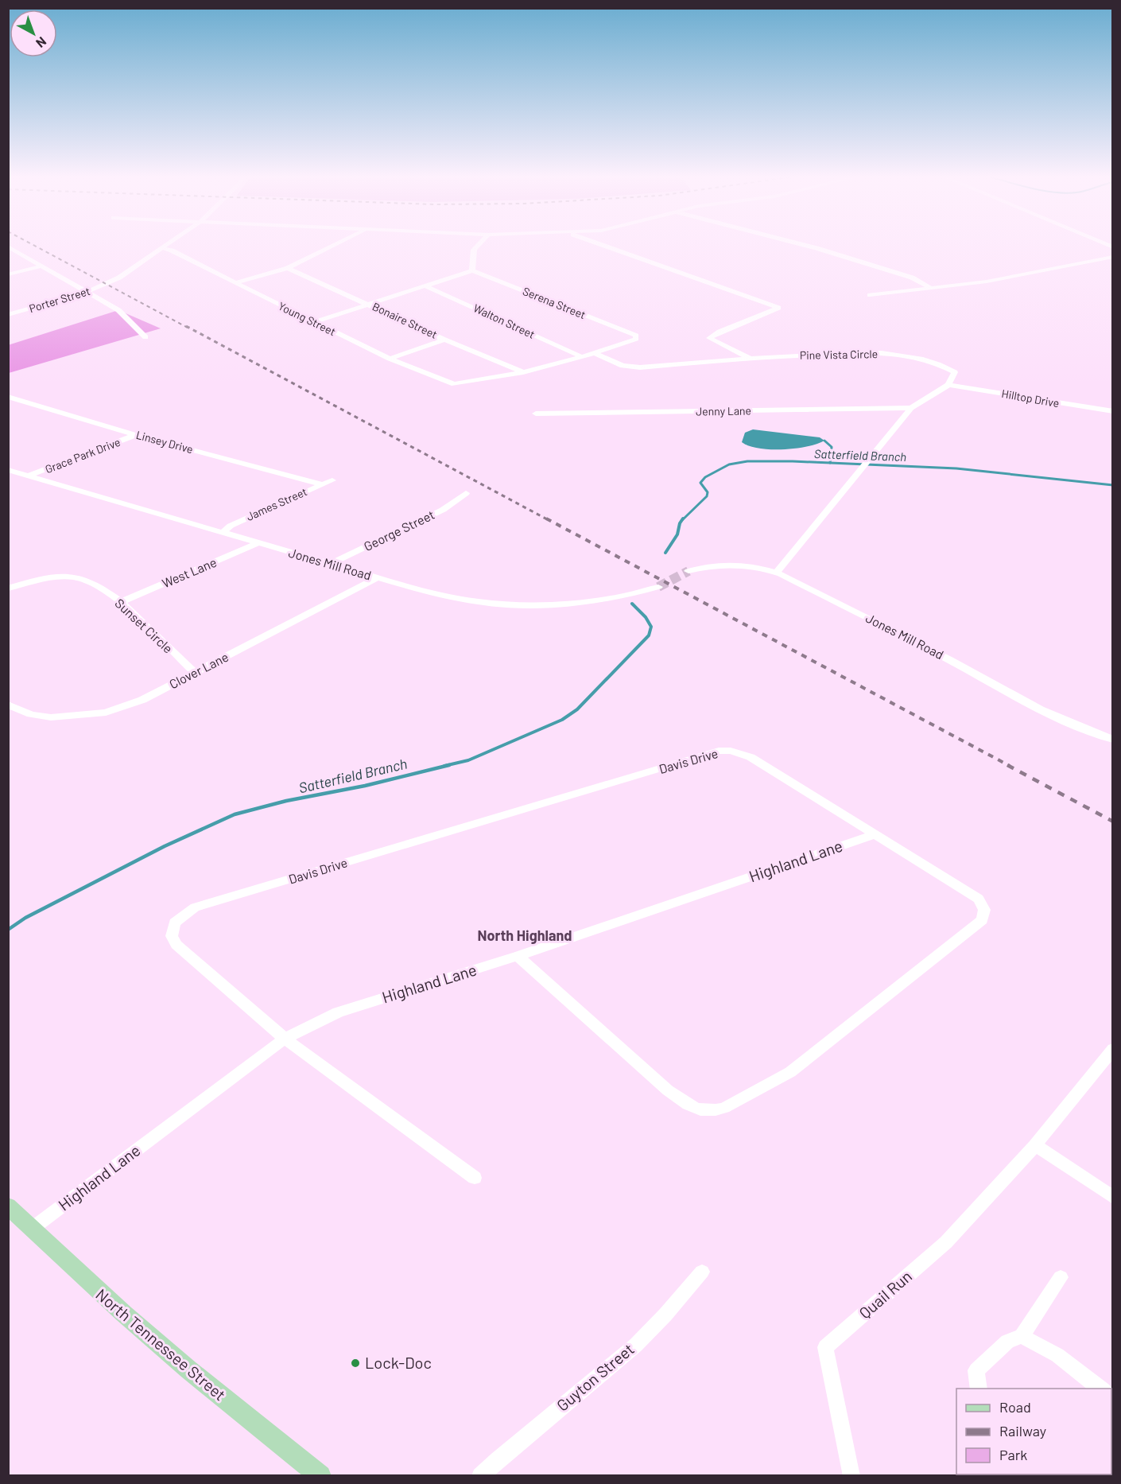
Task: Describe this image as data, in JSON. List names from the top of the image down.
{
  "streets": {
    "main road": ["North Tennessee Street"],
    "street": [
      "Porter Street",
      "Serena Street",
      "Young Street",
      "Bonaire Street",
      "Walton Street",
      "Pine Vista Circle",
      "Hilltop Drive",
      "Jenny Lane",
      "Linsey Drive",
      "Grace Park Drive",
      "James Street",
      "George Street",
      "Jones Mill Road",
      "West Lane",
      "Sunset Circle",
      "Clover Lane",
      "Davis Drive",
      "Highland Lane",
      "Quail Run",
      "Guyton Street"
    ]
  },
  "crossings": [
    ["Porter Street", "Young Street"],
    ["Serena Street", "Pine Vista Circle"],
    ["Young Street", "Bonaire Street"],
    ["Pine Vista Circle", "Hilltop Drive"],
    ["Linsey Drive", "Grace Park Drive"],
    ["Linsey Drive", "James Street"],
    ["Grace Park Drive", "Jones Mill Road"],
    ["James Street", "Jones Mill Road"],
    ["George Street", "Jones Mill Road"],
    ["Jones Mill Road", "West Lane"],
    ["Jones Mill Road", "Clover Lane"],
    ["West Lane", "Sunset Circle"],
    ["Sunset Circle", "Clover Lane"],
    ["Davis Drive", "Highland Lane"],
    ["Highland Lane", "North Tennessee Street"]
  ],
  "districts": ["North Highland"],
  "water": ["Satterfield Branch"],
  "places": ["Lock-Doc"],
  "legend": ["Road", "Railway", "Park"],
  "north": "bottom right"
}
